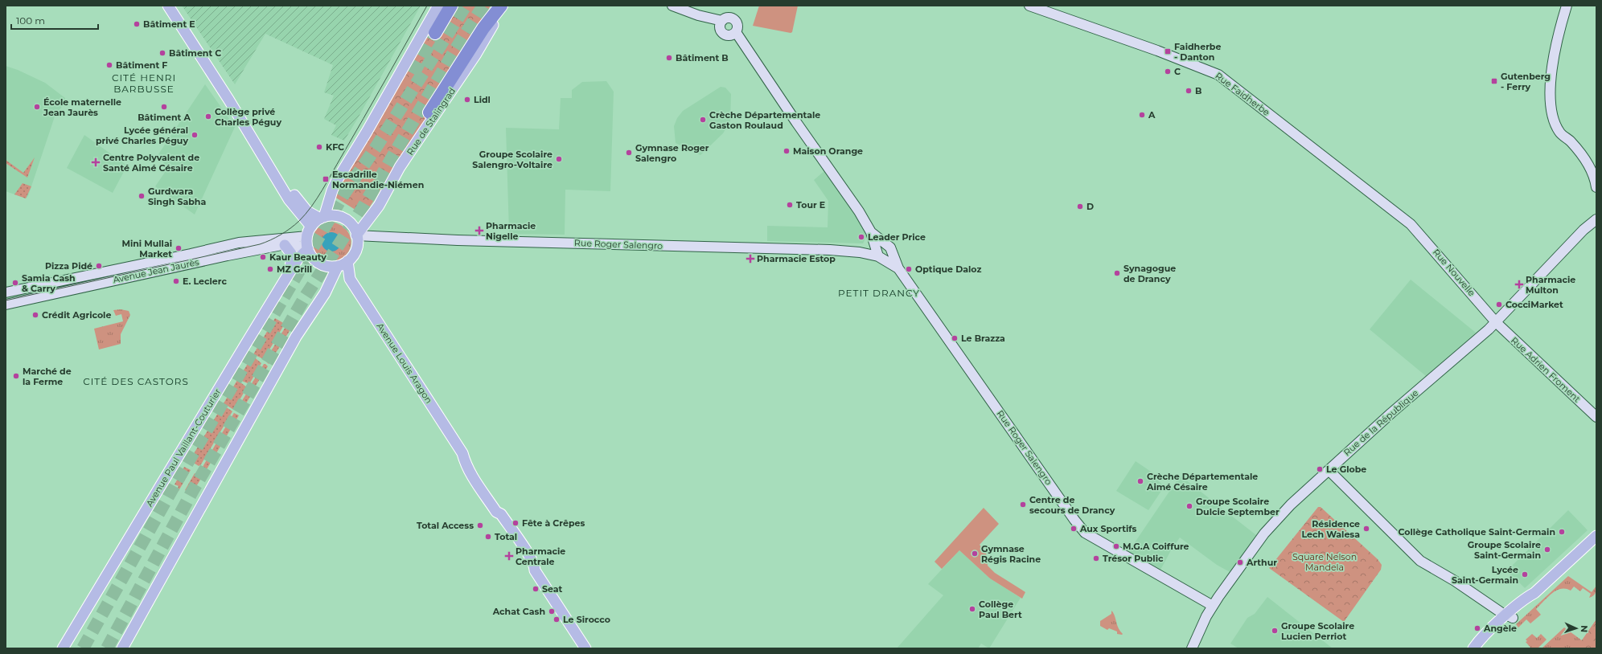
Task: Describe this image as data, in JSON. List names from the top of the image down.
{
  "streets": {
    "main road": ["Rue de Stalingrad", "Avenue Louis Aragon", "Avenue Paul Vaillant-Couturier"],
    "street": [
      "Rue Faidherbe",
      "Rue Roger Salengro",
      "Avenue Jean Jaurès",
      "Rue Nouvelle",
      "Rue Adrien Froment",
      "Rue de la République"
    ]
  },
  "crossings": [
    ["Rue Faidherbe", "Rue Nouvelle"],
    ["Rue de Stalingrad", "Rue Roger Salengro"],
    ["Rue de Stalingrad", "Avenue Jean Jaurès"],
    ["Rue de Stalingrad", "Avenue Louis Aragon"],
    ["Rue de Stalingrad", "Avenue Paul Vaillant-Couturier"],
    ["Rue Roger Salengro", "Avenue Jean Jaurès"],
    ["Rue Roger Salengro", "Avenue Louis Aragon"],
    ["Rue Roger Salengro", "Rue de la République"],
    ["Rue Roger Salengro", "Avenue Paul Vaillant-Couturier"],
    ["Avenue Jean Jaurès", "Avenue Louis Aragon"],
    ["Avenue Jean Jaurès", "Avenue Paul Vaillant-Couturier"],
    ["Rue Nouvelle", "Rue Adrien Froment"],
    ["Rue Nouvelle", "Rue de la République"],
    ["Avenue Louis Aragon", "Avenue Paul Vaillant-Couturier"],
    ["Rue Adrien Froment", "Rue de la République"]
  ],
  "districts": ["CITÉ HENRI BARBUSSE", "PETIT DRANCY", "CITÉ DES CASTORS"],
  "parks": ["Square Nelson Mandela"],
  "places": {
    "other": [
      "Bâtiment E",
      "Bâtiment C",
      "Bâtiment B",
      "Bâtiment F",
      "C",
      "B",
      "Lidl",
      "École maternelle Jean Jaurès",
      "Bâtiment A",
      "A",
      "Collège privé Charles Péguy",
      "Crèche Départementale Gaston Roulaud",
      "Lycée général privé Charles Péguy",
      "KFC",
      "Maison Orange",
      "Gymnase Roger Salengro",
      "Groupe Scolaire Salengro-Voltaire",
      "Gurdwara Singh Sabha",
      "Tour E",
      "D",
      "Leader Price",
      "Mini Mullai Market",
      "Kaur Beauty",
      "Pizza Pidé",
      "MZ Grill",
      "Optique Daloz",
      "Synagogue de Drancy",
      "E. Leclerc",
      "Samia Cash & Carry",
      "CocciMarket",
      "Crédit Agricole",
      "Le Brazza",
      "Marché de la Ferme",
      "Le Globe",
      "Crèche Départementale Aimé Césaire",
      "Centre de secours de Drancy",
      "Groupe Scolaire Dulcie September",
      "Fête à Crêpes",
      "Total Access",
      "Aux Sportifs",
      "Résidence Lech Walesa",
      "Collège Catholique Saint-Germain",
      "Total",
      "M.G.A Coiffure",
      "Groupe Scolaire Saint-Germain",
      "Gymnase Régis Racine",
      "Trésor Public",
      "Arthur",
      "Lycée Saint-Germain",
      "Seat",
      "Collège Paul Bert",
      "Achat Cash",
      "Le Sirocco",
      "Angèle",
      "Groupe Scolaire Lucien Perriot"
    ],
    "transit": ["Faidherbe - Danton", "Gutenberg - Ferry", "Escadrille Normandie-Niémen"],
    "health": [
      "Centre Polyvalent de Santé Aimé Césaire",
      "Pharmacie Nigelle",
      "Pharmacie Estop",
      "Pharmacie Multon",
      "Pharmacie Centrale"
    ]
  },
  "scale_bar": "100 m",
  "north": "right"
}
